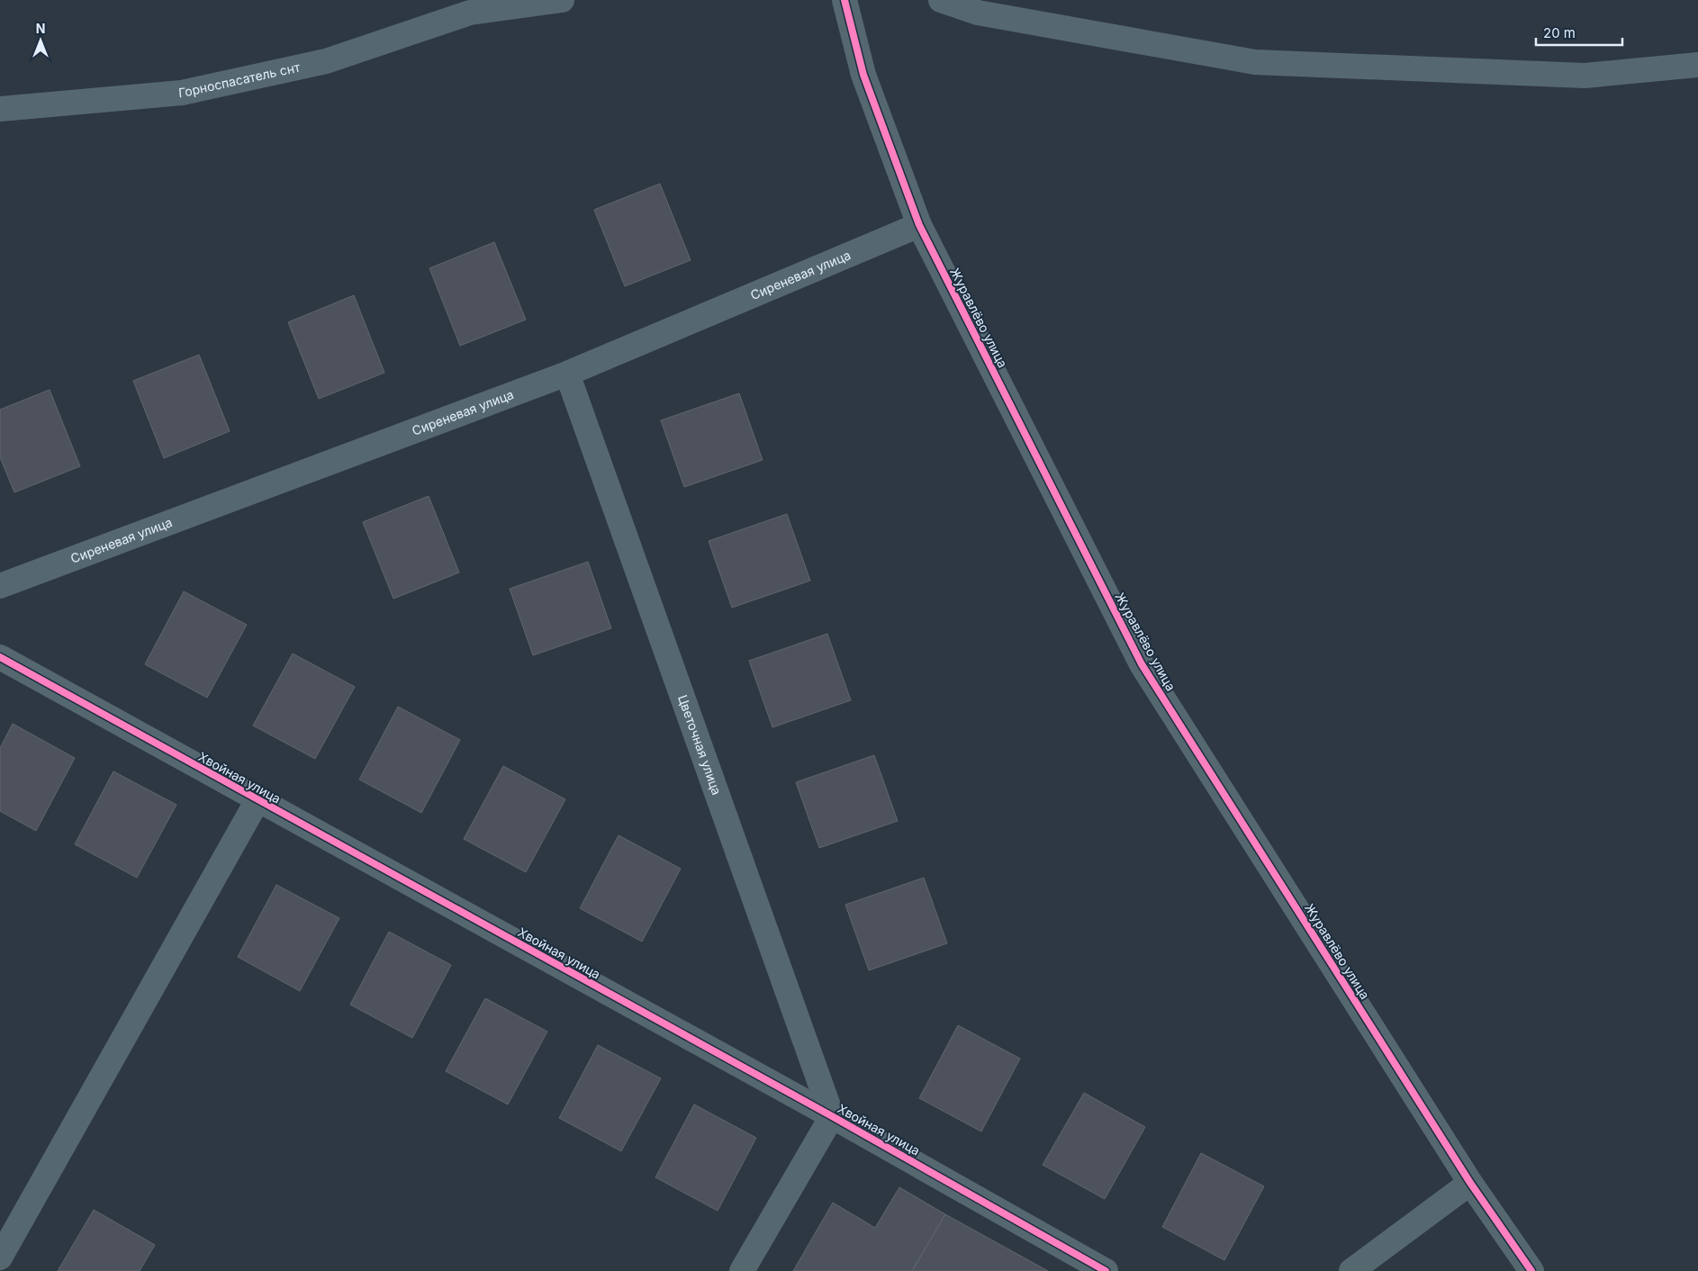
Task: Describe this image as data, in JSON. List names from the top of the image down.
{
  "streets": {
    "street": [
      "Горноспасатель снт",
      "Сиреневая улица",
      "Журавлёво улица",
      "Цветочная улица",
      "Хвойная улица"
    ]
  },
  "crossings": [
    ["Сиреневая улица", "Журавлёво улица"],
    ["Сиреневая улица", "Цветочная улица"],
    ["Цветочная улица", "Хвойная улица"]
  ],
  "scale_bar": "20 m",
  "north": "top"
}
